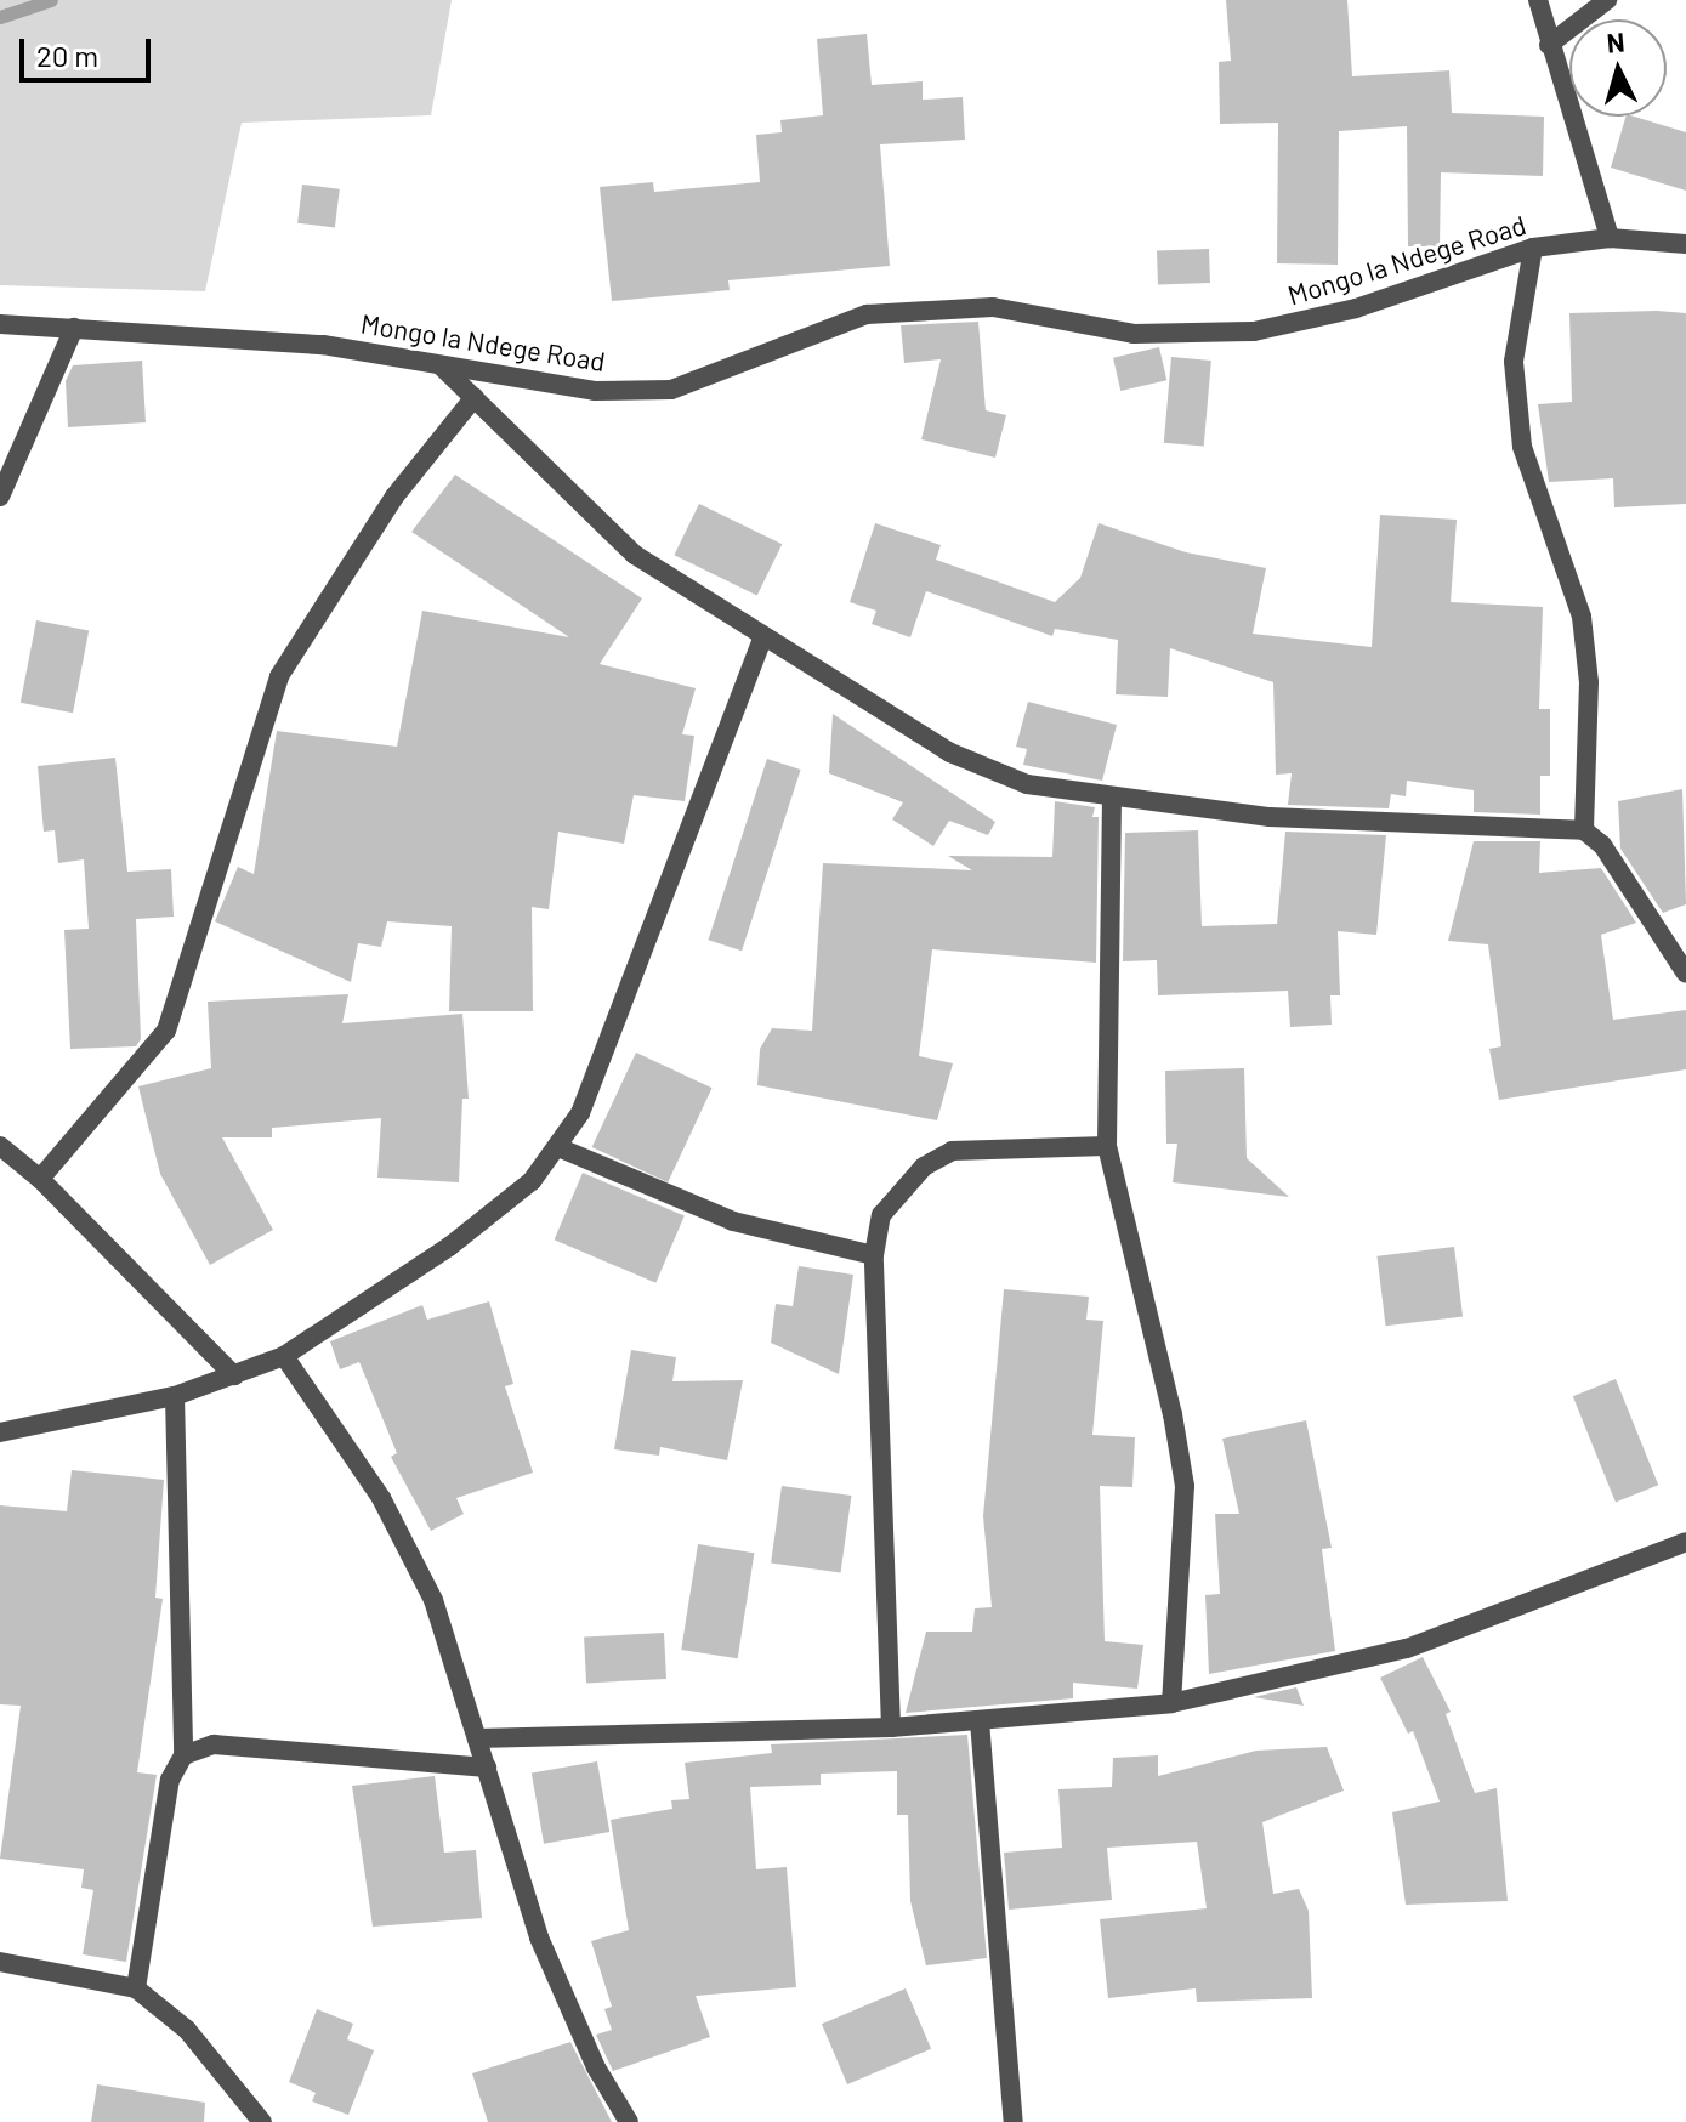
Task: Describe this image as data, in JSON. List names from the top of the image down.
{
  "streets": {
    "street": ["Mongo la Ndege Road"]
  },
  "scale_bar": "20 m",
  "north": "top"
}
